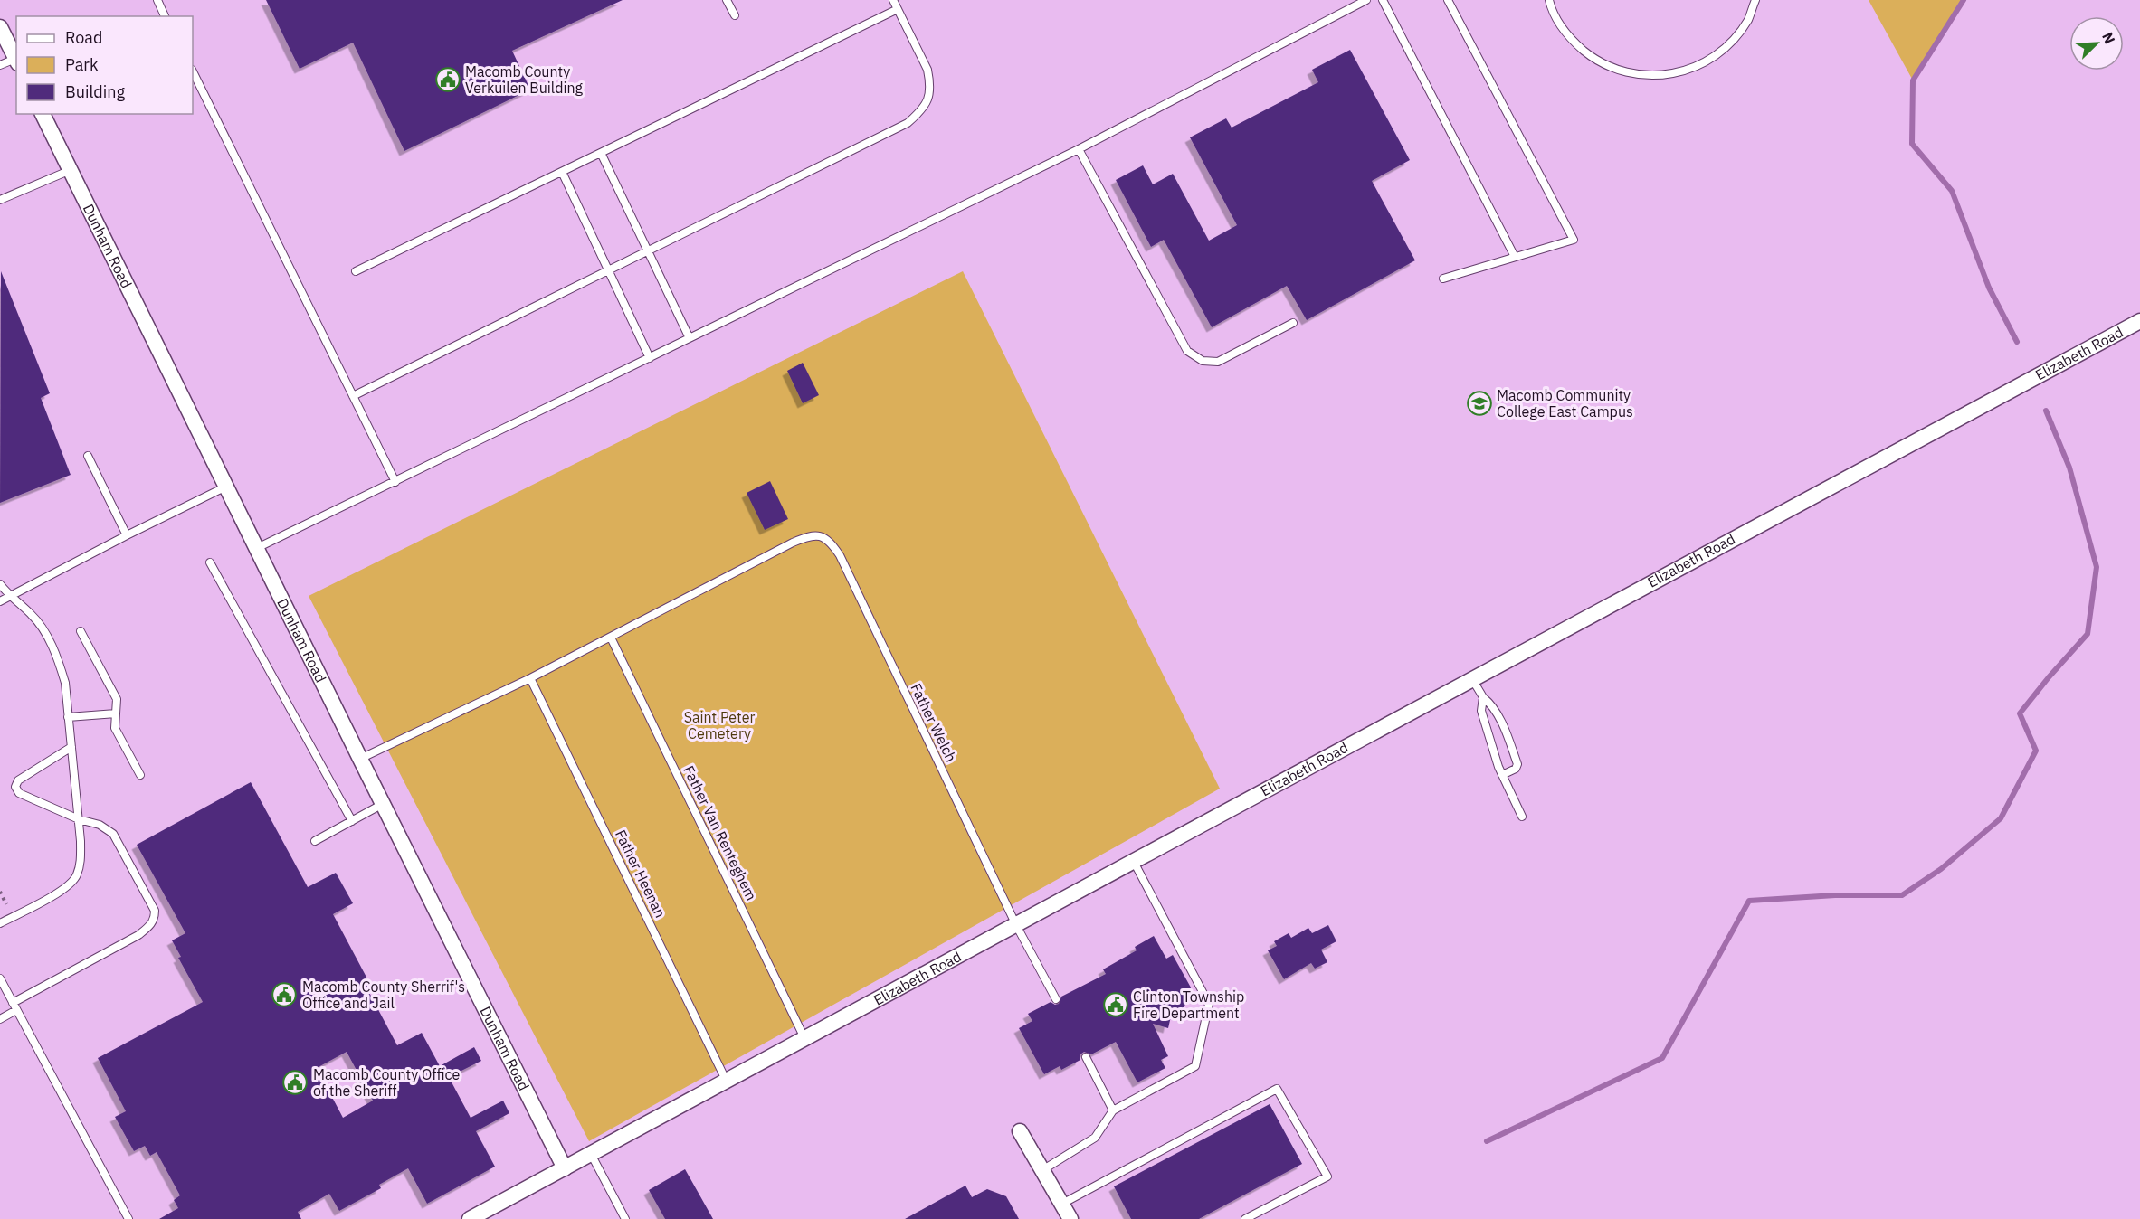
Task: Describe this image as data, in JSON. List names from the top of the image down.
{
  "streets": {
    "street": ["Dunham Road", "Elizabeth Road"],
    "lane": ["Father Welch", "Father Van Renteghem", "Father Heenan"]
  },
  "crossings": [
    ["Dunham Road", "Elizabeth Road"],
    ["Elizabeth Road", "Father Welch"],
    ["Elizabeth Road", "Father Van Renteghem"],
    ["Elizabeth Road", "Father Heenan"],
    ["Father Welch", "Father Van Renteghem"]
  ],
  "parks": ["Saint Peter Cemetery"],
  "places": {
    "public building": [
      "Macomb County Verkuilen Building",
      "Macomb County Sherrif's Office and Jail",
      "Clinton Township Fire Department",
      "Macomb County Office of the Sheriff"
    ],
    "school or university": ["Macomb Community College East Campus"]
  },
  "legend": ["Road", "Park", "Building"],
  "north": "top right"
}
